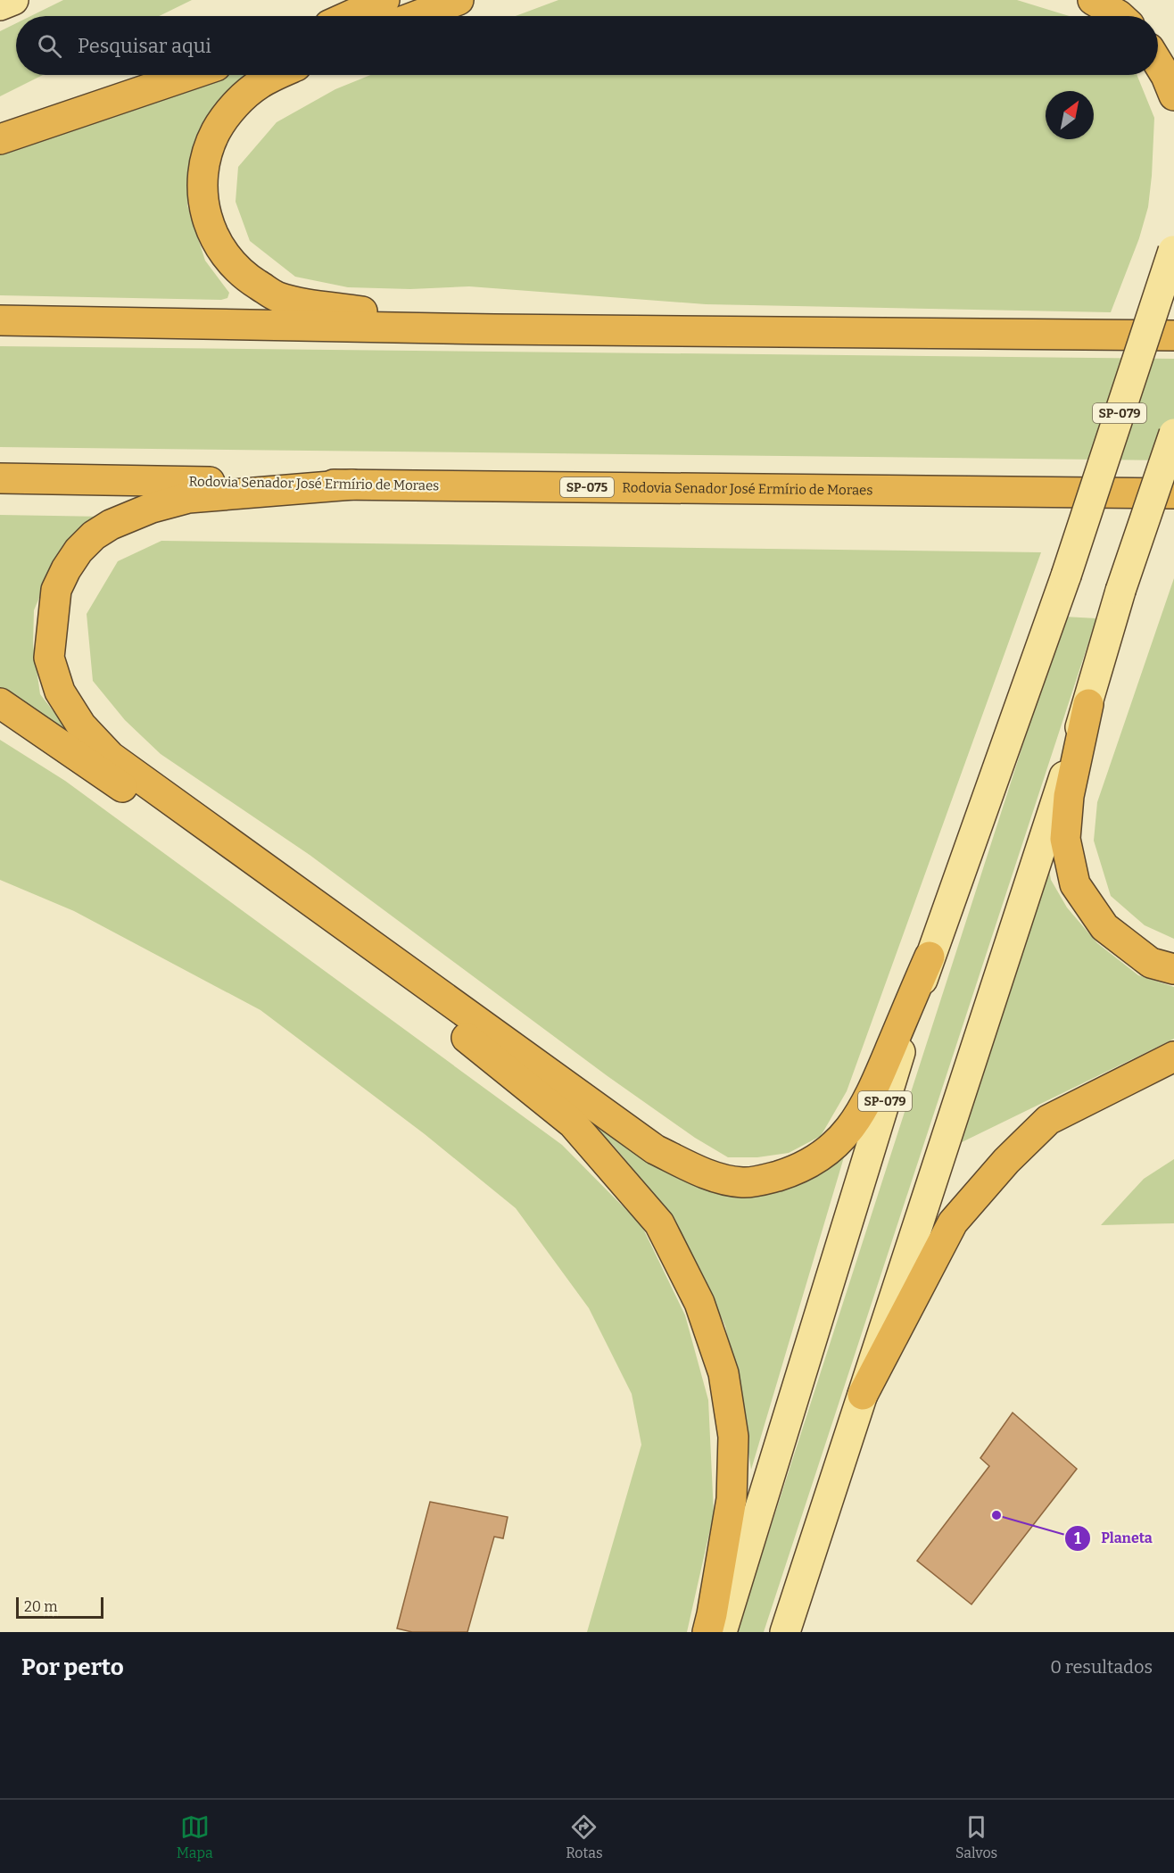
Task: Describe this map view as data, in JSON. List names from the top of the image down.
{
  "streets": {
    "highway": ["Rodovia Senador José Ermírio de Moraes", "SP-075"],
    "main road": ["SP-079"]
  },
  "places": ["Planeta"],
  "scale_bar": "20 m",
  "north": "top right",
  "page": {
    "search": "Pesquisar aqui",
    "scale": "20 m",
    "heading": ["Por perto", "0 resultados"],
    "nav": ["Mapa", "Rotas", "Salvos"]
  }
}
